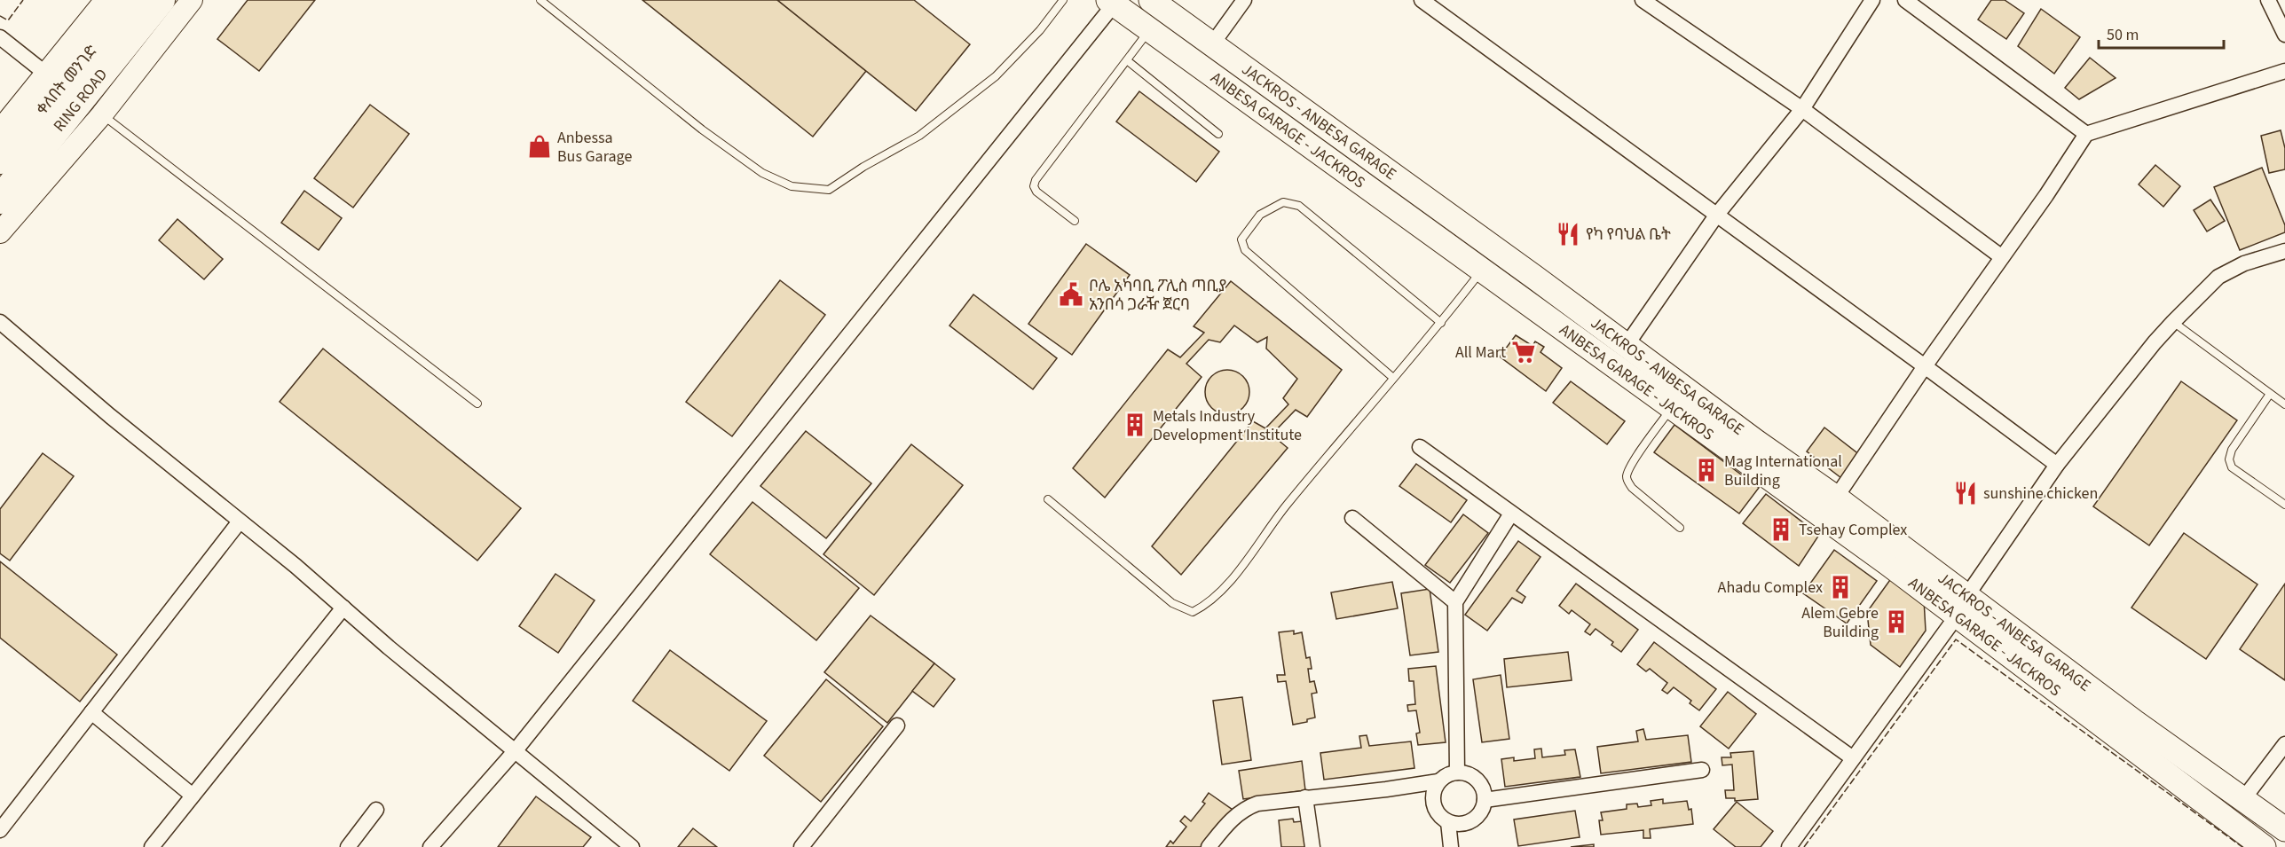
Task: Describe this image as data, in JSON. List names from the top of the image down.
{
  "streets": {
    "highway": ["ቀለበት መንገድ", "RING ROAD"],
    "main road": ["JACKROS - ANBESA GARAGE", "ANBESA GARAGE - JACKROS"]
  },
  "places": {
    "shop": ["Anbessa Bus Garage"],
    "restaurant": ["የካ የባህል ቤት", "sunshine chicken"],
    "public building": ["ቦሌ አካባቢ ፖሊስ ጣቢያ አንበሳ ጋራዥ ጀርባ"],
    "supermarket": ["All Mart"],
    "building": [
      "Metals Industry Development Institute",
      "Mag International Building",
      "Tsehay Complex",
      "Ahadu Complex",
      "Alem Gebre Building"
    ]
  },
  "scale_bar": "50 m"
}
